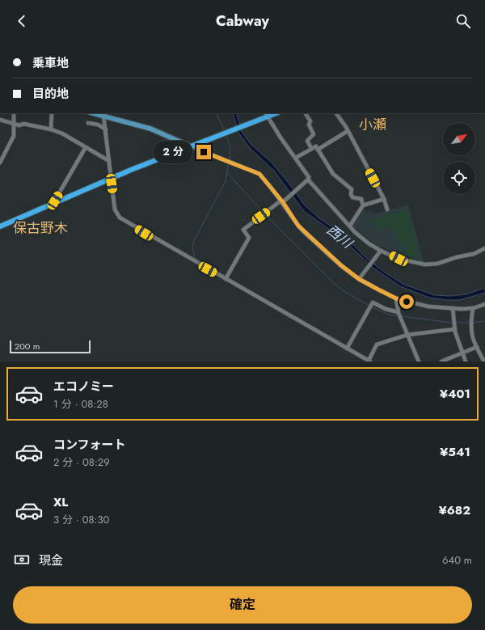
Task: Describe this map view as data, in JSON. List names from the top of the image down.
{
  "districts": ["小瀬", "保古野木"],
  "water": ["西川"],
  "scale_bar": "200 m",
  "north": "top right",
  "page": {
    "header": "Cabway",
    "banner": ["乗車地", "目的地"],
    "bubble": "2 分",
    "scale": "200 m",
    "list": [
      {
        "name": "エコノミー",
        "note": "1 分 · 08:28",
        "value": "¥401"
      },
      {
        "name": "コンフォート",
        "note": "2 分 · 08:29",
        "value": "¥541"
      },
      {
        "name": "XL",
        "note": "3 分 · 08:30",
        "value": "¥682"
      }
    ],
    "pay": ["現金", "640 m"],
    "buttons": "確定"
  }
}
